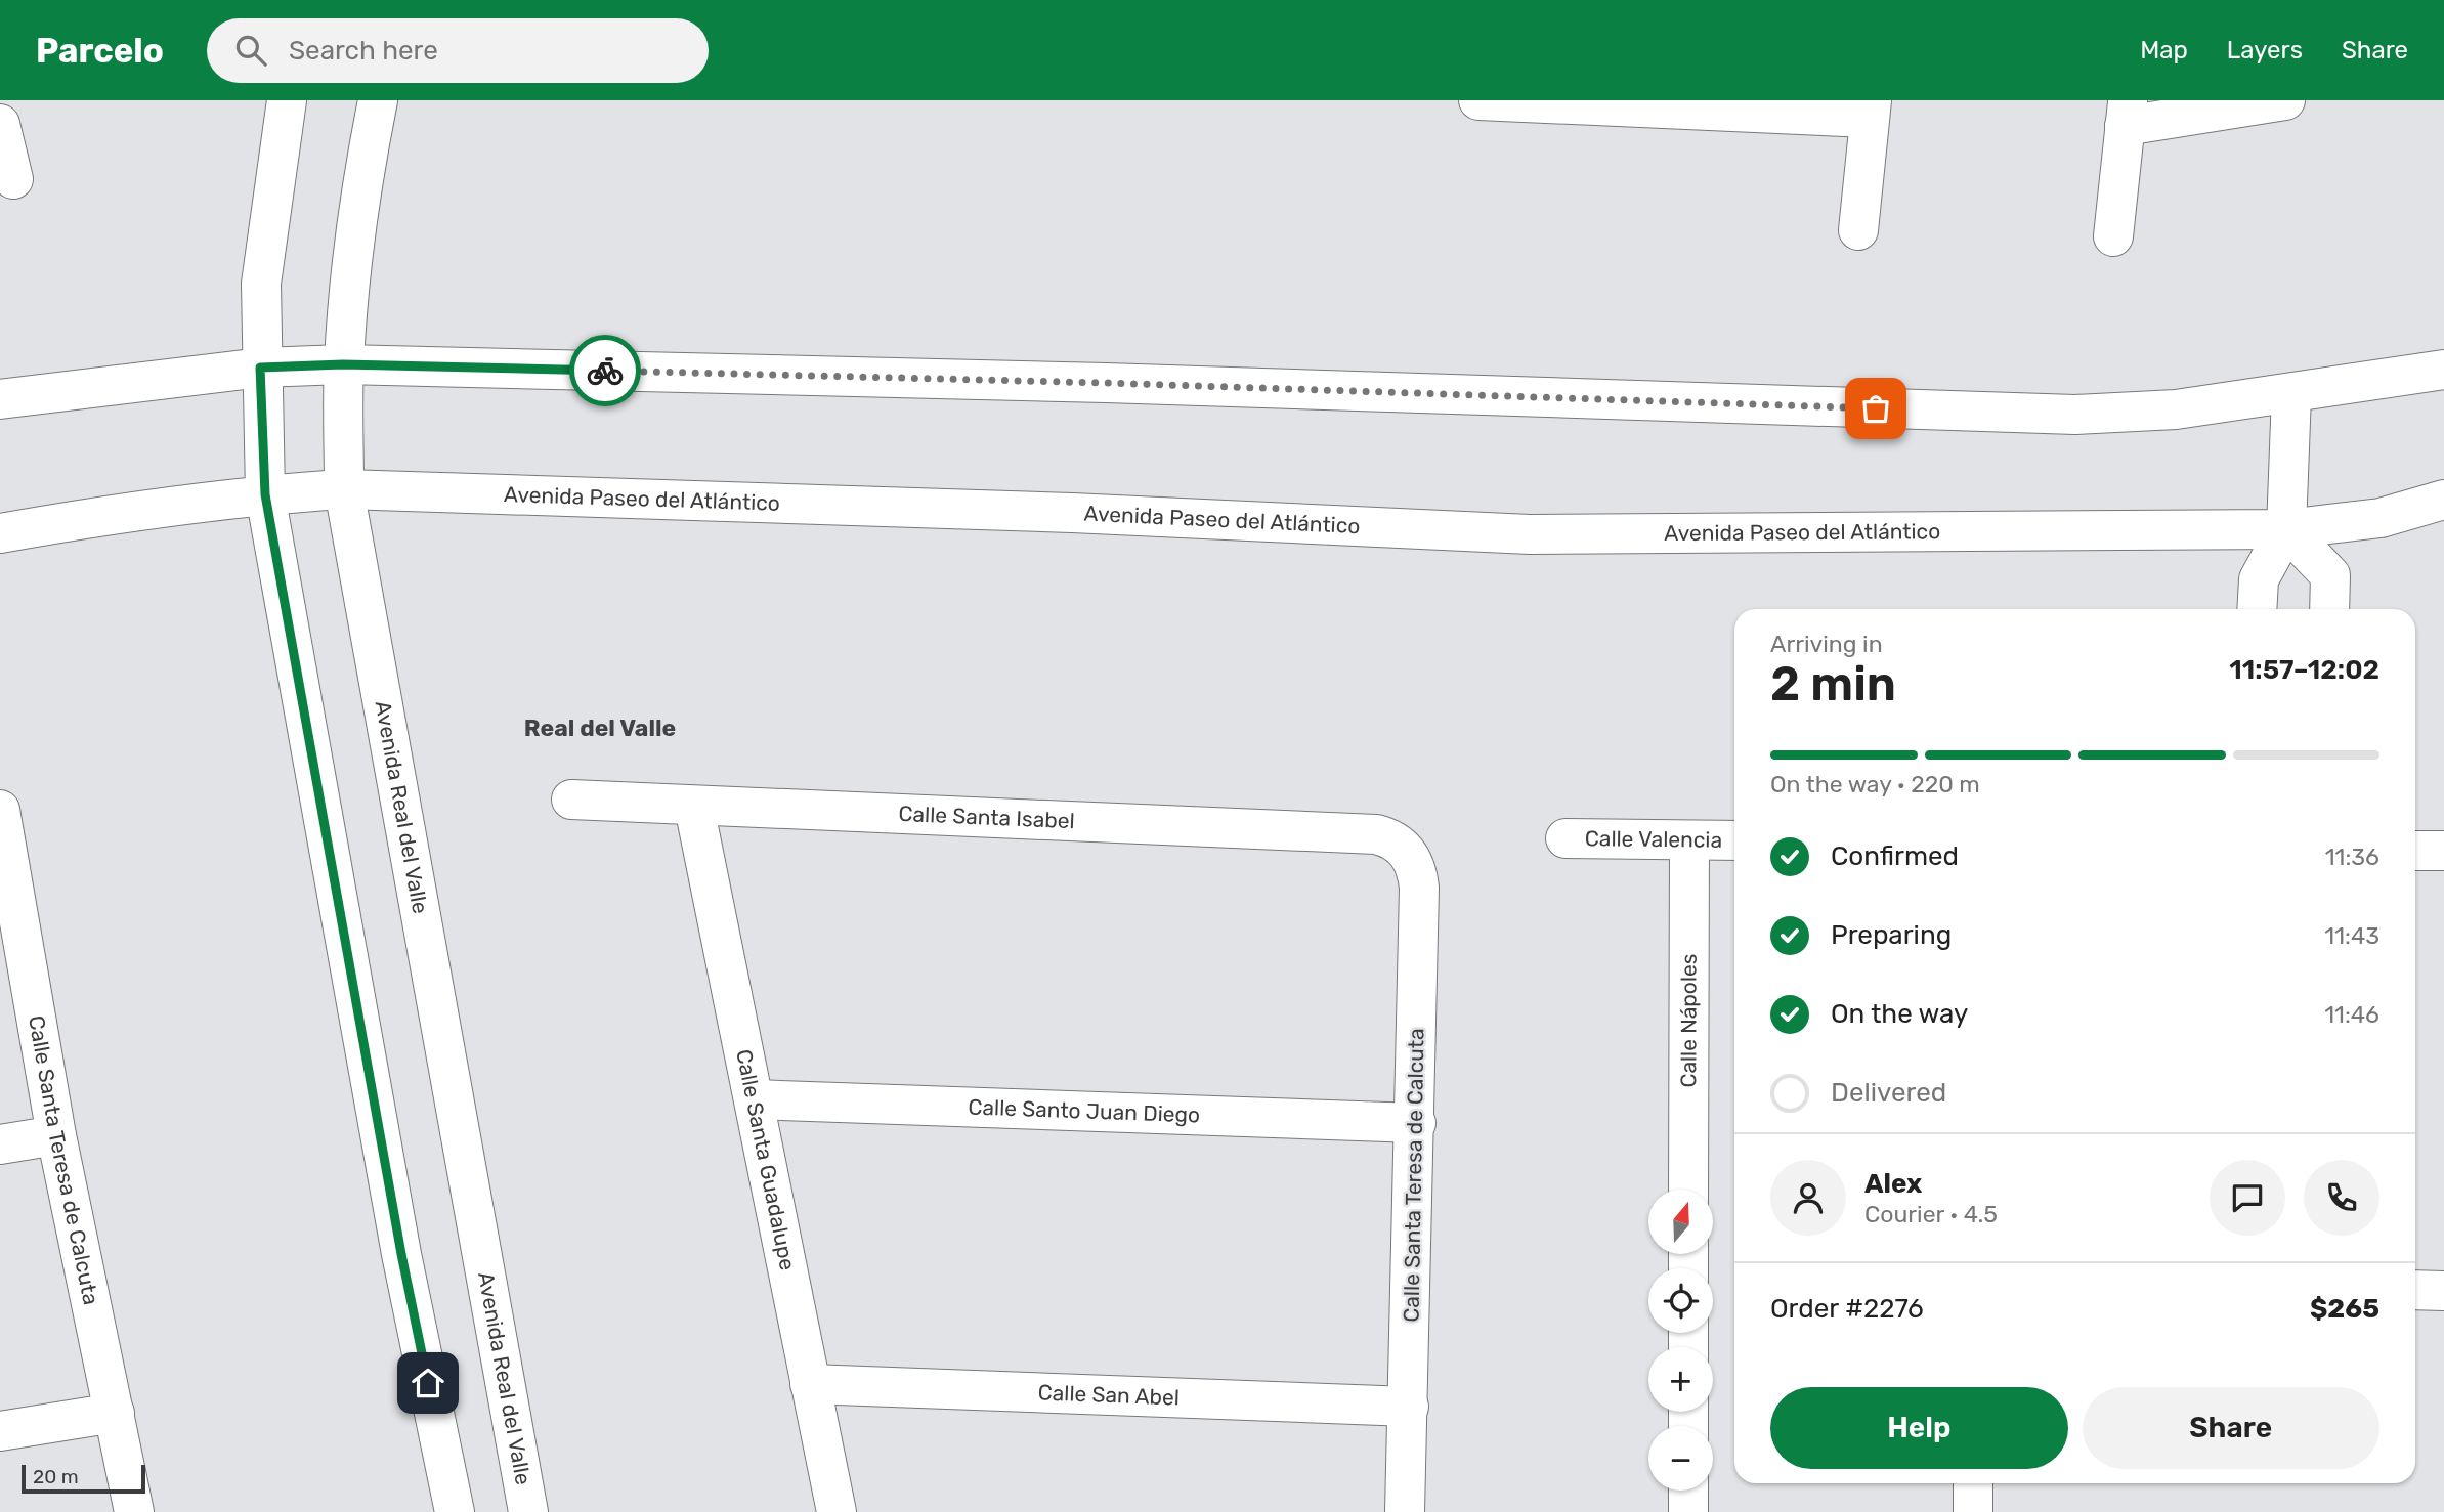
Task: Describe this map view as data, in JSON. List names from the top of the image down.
{
  "streets": {
    "street": [
      "Avenida Paseo del Atlántico",
      "Avenida Real del Valle",
      "Calle Santa Isabel",
      "Calle Valencia",
      "Calle Nápoles",
      "Calle Santo Juan Diego",
      "Calle Santa Guadalupe",
      "Calle Santa Teresa de Calcuta",
      "Calle San Abel"
    ]
  },
  "crossings": [
    ["Avenida Paseo del Atlántico", "Avenida Real del Valle"],
    ["Calle Santa Isabel", "Calle Santa Guadalupe"],
    ["Calle Santa Isabel", "Calle Santa Teresa de Calcuta"],
    ["Calle Valencia", "Calle Nápoles"],
    ["Calle Santo Juan Diego", "Calle Santa Guadalupe"],
    ["Calle Santo Juan Diego", "Calle Santa Teresa de Calcuta"],
    ["Calle Santa Guadalupe", "Calle San Abel"],
    ["Calle Santa Teresa de Calcuta", "Calle San Abel"]
  ],
  "districts": ["Real del Valle"],
  "scale_bar": "20 m",
  "north": "top",
  "page": {
    "header": "Parcelo",
    "search": "Search here",
    "nav": ["Map", "Layers", "Share"],
    "heading": ["2 min", "Arriving in", "11:57–12:02"],
    "panel": [
      "Alex",
      "Courier · 4.5",
      "Order #2276",
      "$265"
    ],
    "bar": "On the way · 220 m",
    "list": [
      ["Confirmed", "11:36"],
      ["Preparing", "11:43"],
      ["On the way", "11:46"],
      "Delivered"
    ],
    "map_buttons": ["+", "−"],
    "buttons": ["Help", "Share"],
    "scale": "20 m"
  }
}
